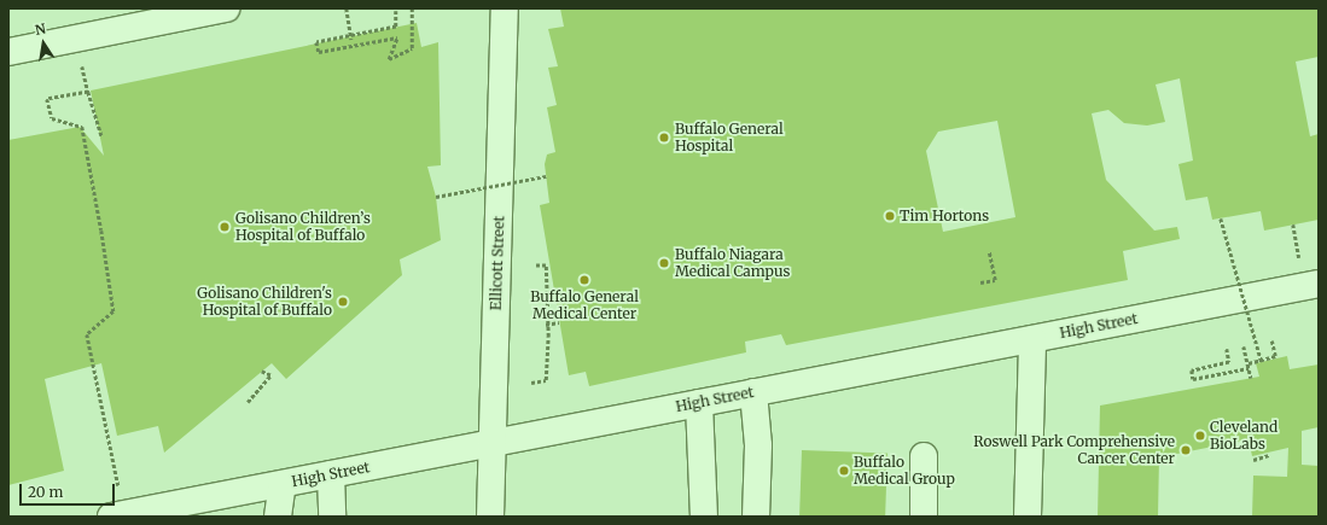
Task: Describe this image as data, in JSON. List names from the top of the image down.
{
  "streets": {
    "street": ["Ellicott Street", "High Street"]
  },
  "crossings": [
    ["Ellicott Street", "High Street"]
  ],
  "places": [
    "Buffalo General Hospital",
    "Tim Hortons",
    "Golisano Children’s Hospital of Buffalo",
    "Buffalo Niagara Medical Campus",
    "Buffalo General Medical Center",
    "Golisano Children's Hospital of Buffalo",
    "Cleveland BioLabs",
    "Roswell Park Comprehensive Cancer Center",
    "Buffalo Medical Group"
  ],
  "scale_bar": "20 m",
  "north": "top"
}
